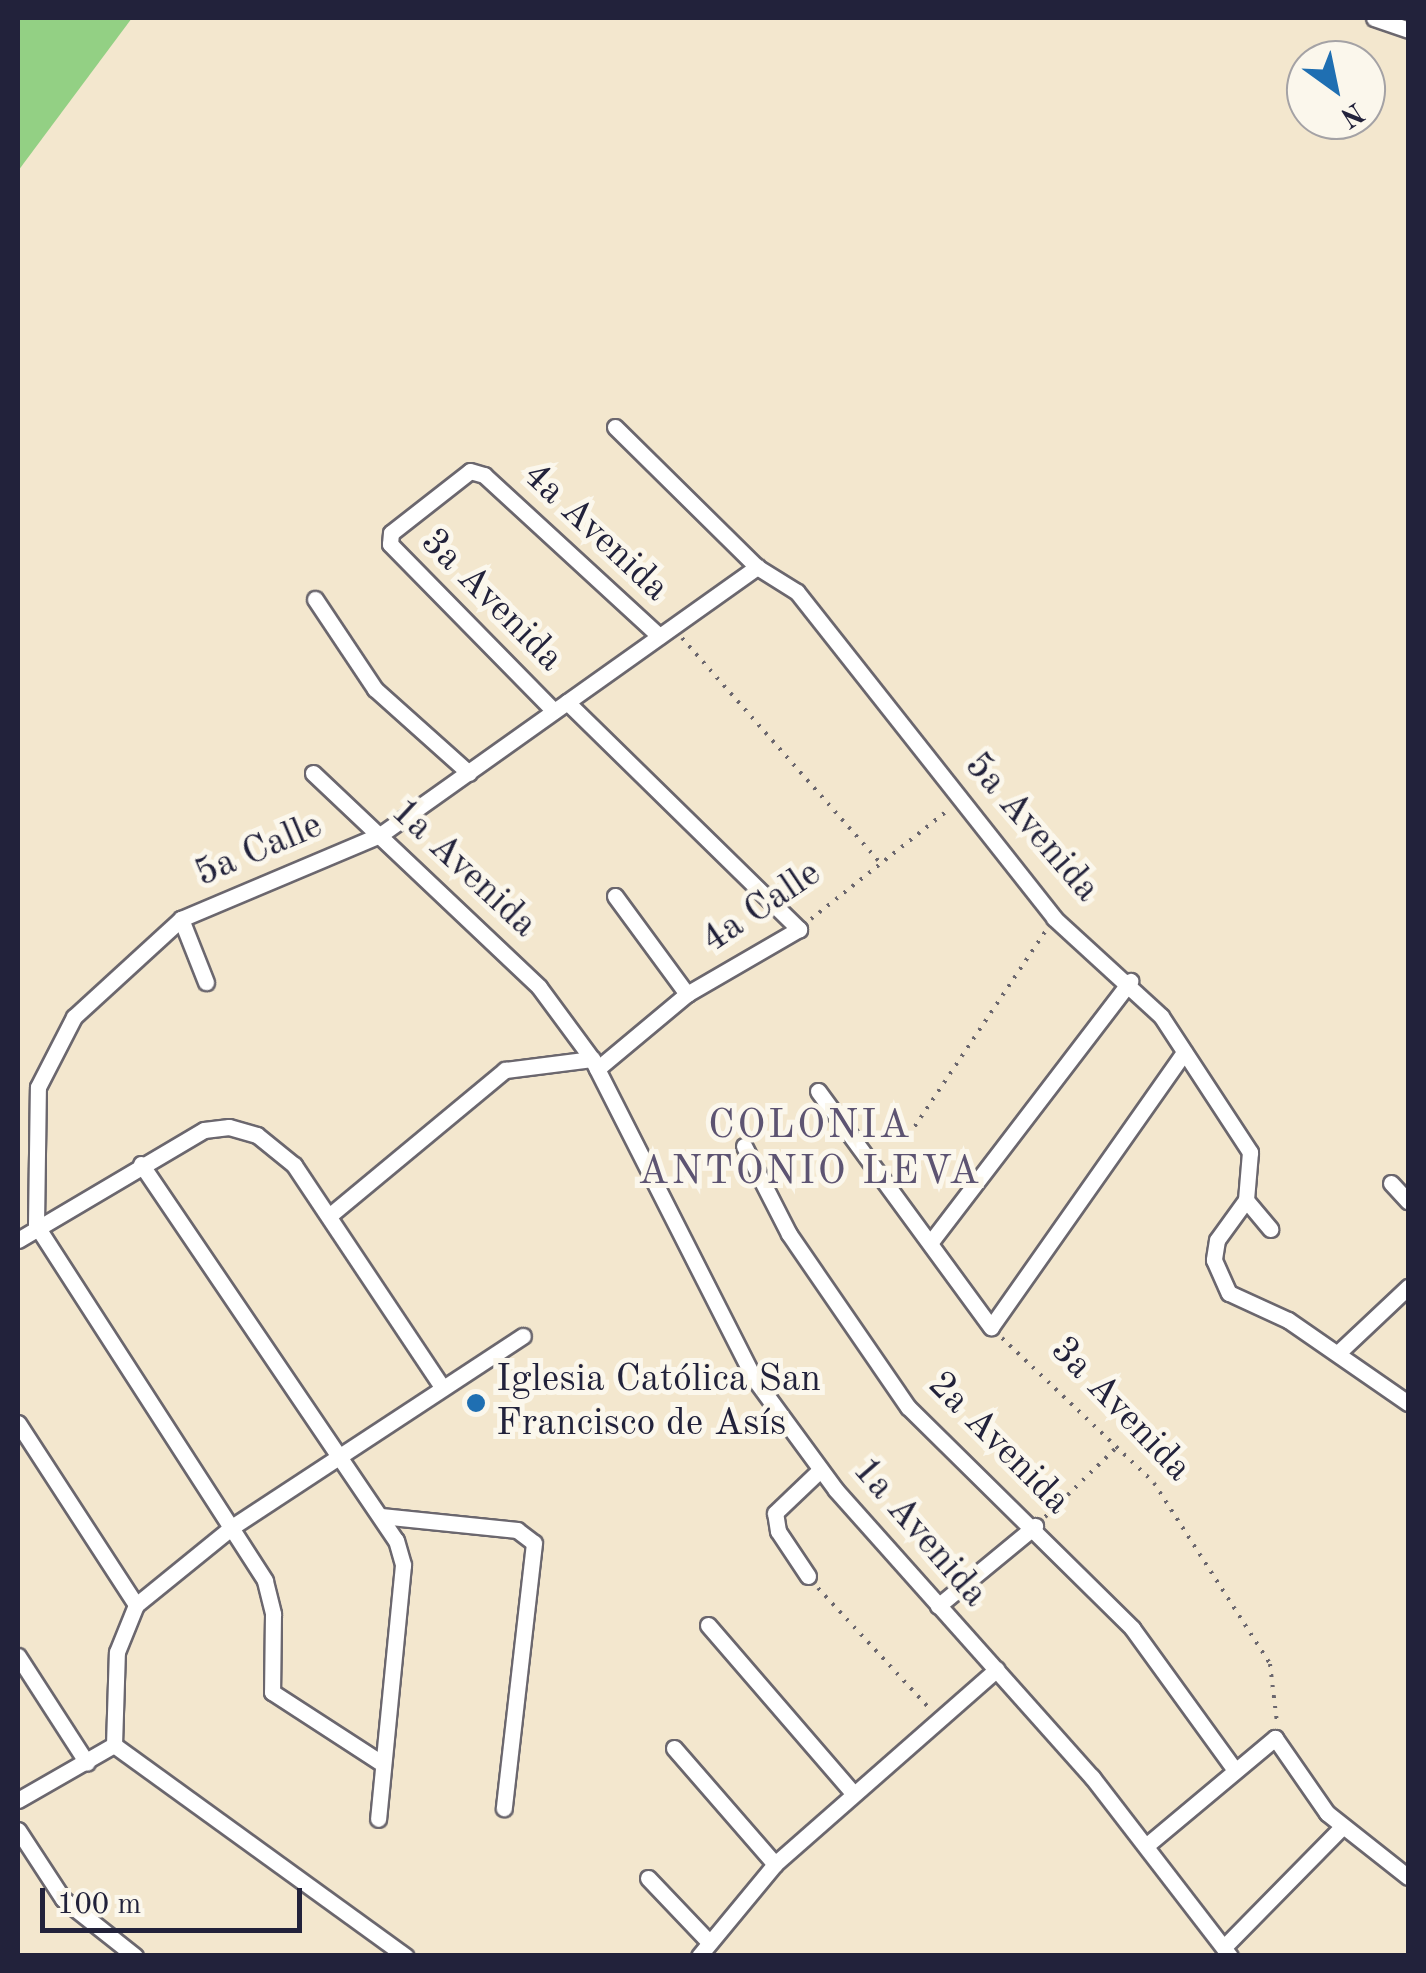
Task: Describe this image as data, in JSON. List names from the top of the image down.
{
  "streets": {
    "street": [
      "4a Avenida",
      "3a Avenida",
      "5a Avenida",
      "5a Calle",
      "1a Avenida",
      "4a Calle",
      "2a Avenida"
    ]
  },
  "crossings": [
    ["4a Avenida", "3a Avenida"],
    ["4a Avenida", "5a Calle"],
    ["4a Avenida", "4a Calle"],
    ["3a Avenida", "5a Calle"],
    ["3a Avenida", "4a Calle"],
    ["5a Avenida", "5a Calle"],
    ["5a Avenida", "4a Calle"],
    ["5a Calle", "1a Avenida"],
    ["1a Avenida", "4a Calle"]
  ],
  "districts": ["COLONIA ANTONIO LEVA"],
  "places": ["Iglesia Católica San Francisco de Asís"],
  "scale_bar": "100 m",
  "north": "bottom right"
}
